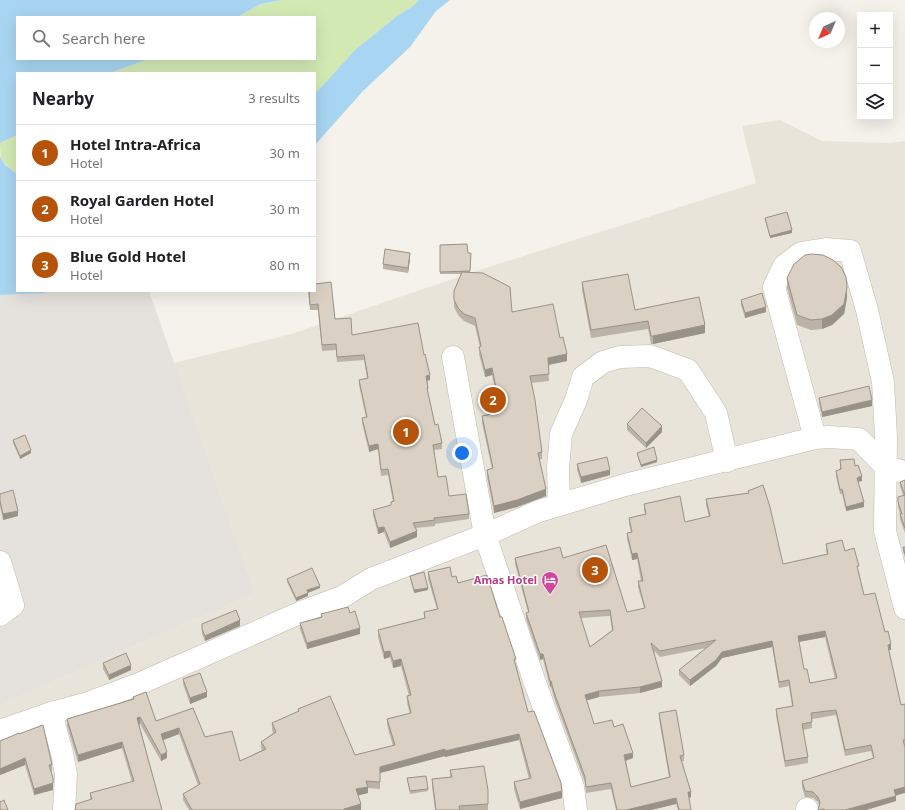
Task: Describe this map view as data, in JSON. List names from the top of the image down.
{
  "places": {
    "hotel": ["Amas Hotel"]
  },
  "north": "bottom left",
  "page": {
    "map_buttons": ["+", "−"],
    "search": "Search here",
    "heading": ["Nearby", "3 results"],
    "list": [
      {
        "mark": "1",
        "name": "Hotel Intra-Africa",
        "note": "Hotel",
        "value": "30 m"
      },
      {
        "mark": "2",
        "name": "Royal Garden Hotel",
        "note": "Hotel",
        "value": "30 m"
      },
      {
        "mark": "3",
        "name": "Blue Gold Hotel",
        "note": "Hotel",
        "value": "80 m"
      }
    ],
    "pins": ["2", "1", "3"]
  }
}
